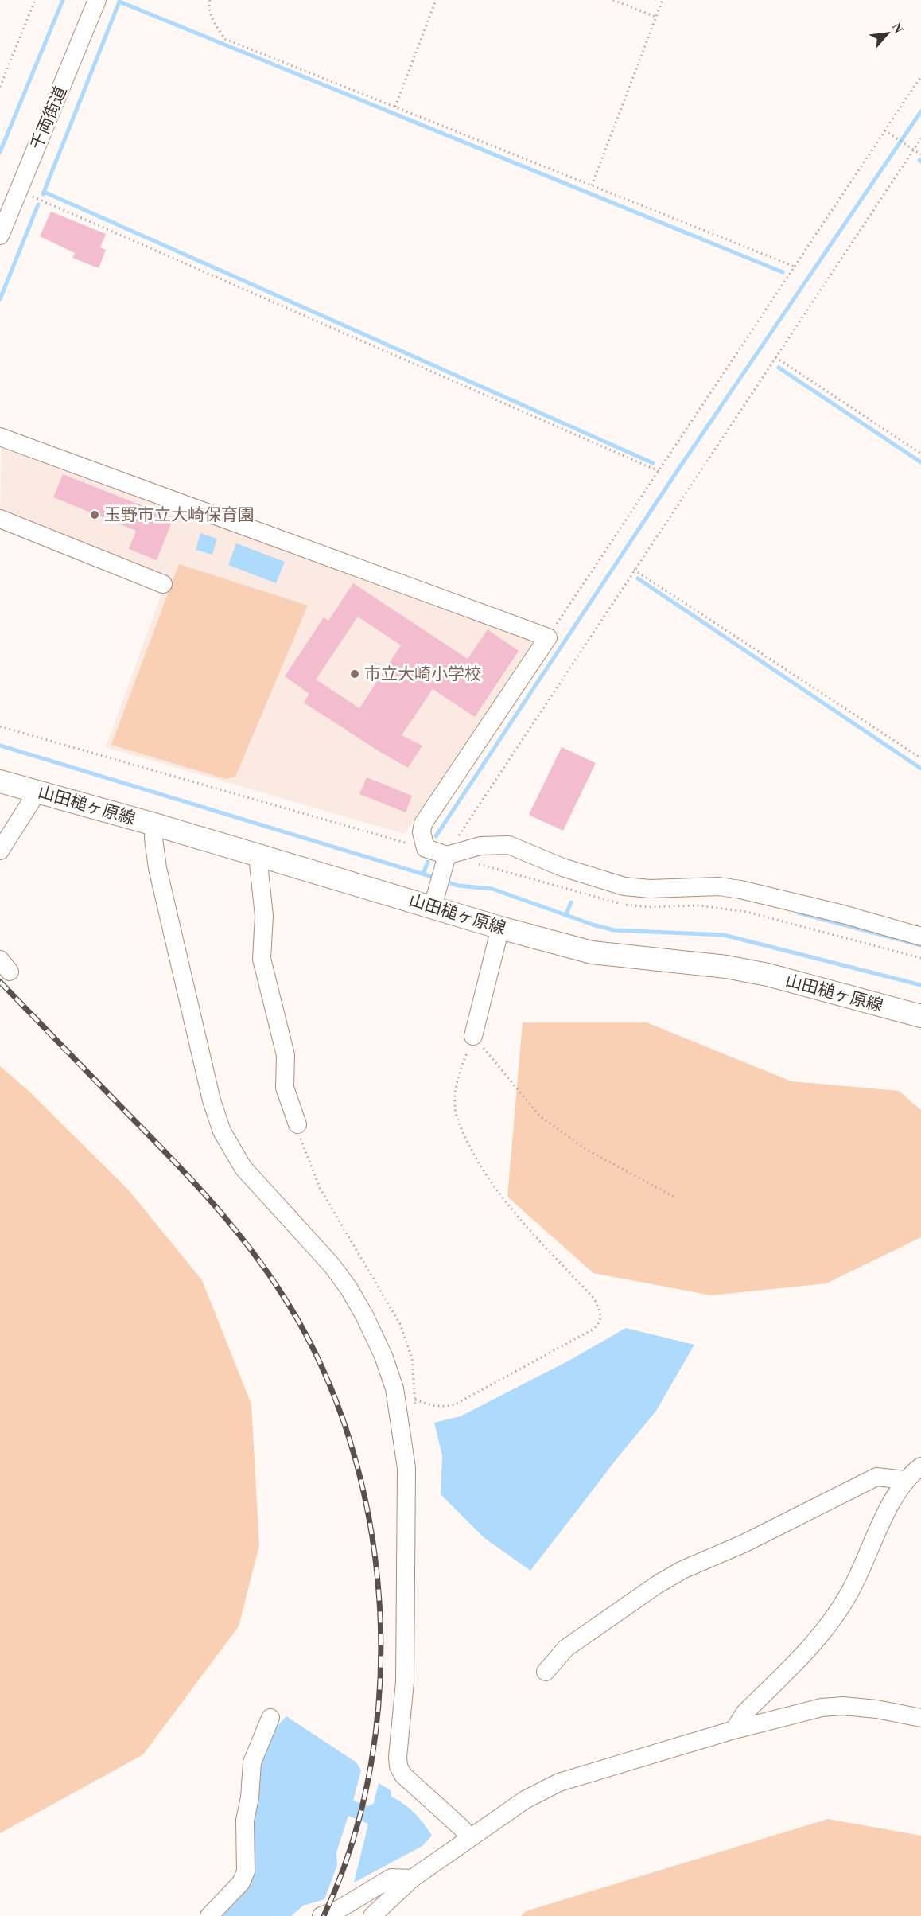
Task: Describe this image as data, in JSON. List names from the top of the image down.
{
  "streets": {
    "main road": ["山田槌ヶ原線"],
    "street": ["千両街道"]
  },
  "places": ["玉野市立大崎保育園", "市立大崎小学校"],
  "north": "top right"
}
